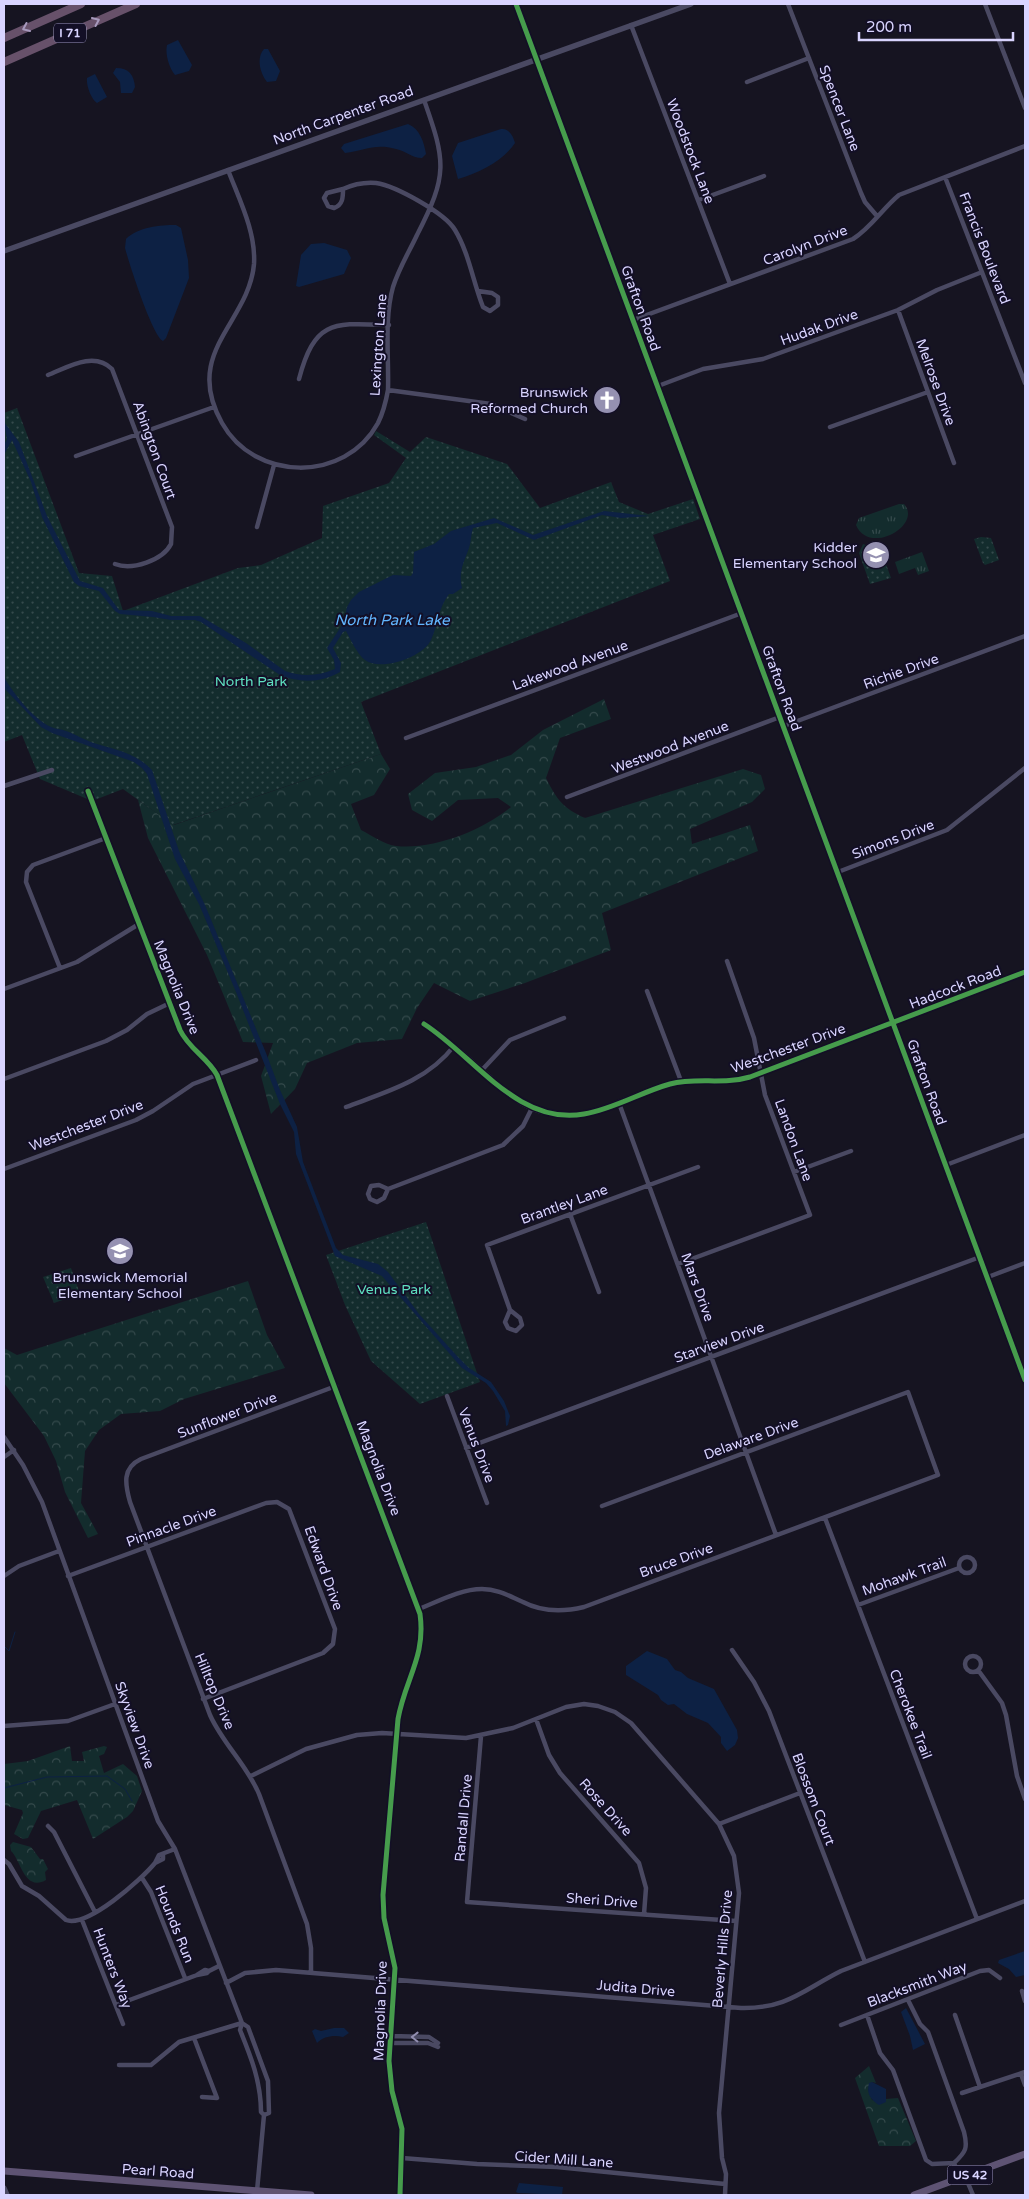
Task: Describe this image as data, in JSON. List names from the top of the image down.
{
  "streets": {
    "highway": ["I 71"],
    "main road": ["Pearl Road", "US 42"],
    "street": [
      "Spencer Lane",
      "North Carpenter Road",
      "Woodstock Lane",
      "Carolyn Drive",
      "Francis Boulevard",
      "Grafton Road",
      "Hudak Drive",
      "Lexington Lane",
      "Melrose Drive",
      "Abington Court",
      "Lakewood Avenue",
      "Richie Drive",
      "Westwood Avenue",
      "Simons Drive",
      "Magnolia Drive",
      "Hadcock Road",
      "Westchester Drive",
      "Landon Lane",
      "Brantley Lane",
      "Mars Drive",
      "Starview Drive",
      "Sunflower Drive",
      "Delaware Drive",
      "Venus Drive",
      "Pinnacle Drive",
      "Bruce Drive",
      "Edward Drive",
      "Mohawk Trail",
      "Hilltop Drive",
      "Cherokee Trail",
      "Skyview Drive",
      "Blossom Court",
      "Rose Drive",
      "Randall Drive",
      "Sheri Drive",
      "Hounds Run",
      "Beverly Hills Drive",
      "Hunters Way",
      "Blacksmith Way",
      "Judita Drive",
      "Cider Mill Lane"
    ]
  },
  "crossings": [
    ["Spencer Lane", "Carolyn Drive"],
    ["North Carpenter Road", "Woodstock Lane"],
    ["North Carpenter Road", "Grafton Road"],
    ["North Carpenter Road", "Lexington Lane"],
    ["Woodstock Lane", "Carolyn Drive"],
    ["Carolyn Drive", "Francis Boulevard"],
    ["Carolyn Drive", "Grafton Road"],
    ["Francis Boulevard", "Hudak Drive"],
    ["Grafton Road", "Hudak Drive"],
    ["Grafton Road", "Lakewood Avenue"],
    ["Grafton Road", "Richie Drive"],
    ["Grafton Road", "Westwood Avenue"],
    ["Grafton Road", "Simons Drive"],
    ["Grafton Road", "Hadcock Road"],
    ["Grafton Road", "Westchester Drive"],
    ["Grafton Road", "Starview Drive"],
    ["Hudak Drive", "Melrose Drive"],
    ["Magnolia Drive", "Westchester Drive"],
    ["Magnolia Drive", "Sunflower Drive"],
    ["Magnolia Drive", "Bruce Drive"],
    ["Magnolia Drive", "Judita Drive"],
    ["Magnolia Drive", "Cider Mill Lane"],
    ["Hadcock Road", "Westchester Drive"],
    ["Westchester Drive", "Landon Lane"],
    ["Westchester Drive", "Mars Drive"],
    ["Landon Lane", "Mars Drive"],
    ["Brantley Lane", "Mars Drive"],
    ["Mars Drive", "Starview Drive"],
    ["Mars Drive", "Delaware Drive"],
    ["Mars Drive", "Bruce Drive"],
    ["Starview Drive", "Venus Drive"],
    ["Sunflower Drive", "Hilltop Drive"],
    ["Delaware Drive", "Bruce Drive"],
    ["Pinnacle Drive", "Edward Drive"],
    ["Pinnacle Drive", "Hilltop Drive"],
    ["Pinnacle Drive", "Skyview Drive"],
    ["Bruce Drive", "Cherokee Trail"],
    ["Edward Drive", "Hilltop Drive"],
    ["Mohawk Trail", "Cherokee Trail"],
    ["Hilltop Drive", "Judita Drive"],
    ["Cherokee Trail", "Judita Drive"],
    ["Skyview Drive", "Judita Drive"],
    ["Skyview Drive", "Pearl Road"],
    ["Blossom Court", "Judita Drive"],
    ["Rose Drive", "Sheri Drive"],
    ["Rose Drive", "Beverly Hills Drive"],
    ["Randall Drive", "Sheri Drive"],
    ["Sheri Drive", "Beverly Hills Drive"],
    ["Beverly Hills Drive", "Judita Drive"],
    ["Beverly Hills Drive", "Cider Mill Lane"]
  ],
  "water": ["North Park Lake"],
  "parks": ["North Park", "Venus Park"],
  "places": {
    "church": ["Brunswick Reformed Church"],
    "school or university": ["Kidder Elementary School", "Brunswick Memorial Elementary School"]
  },
  "scale_bar": "200 m"
}
